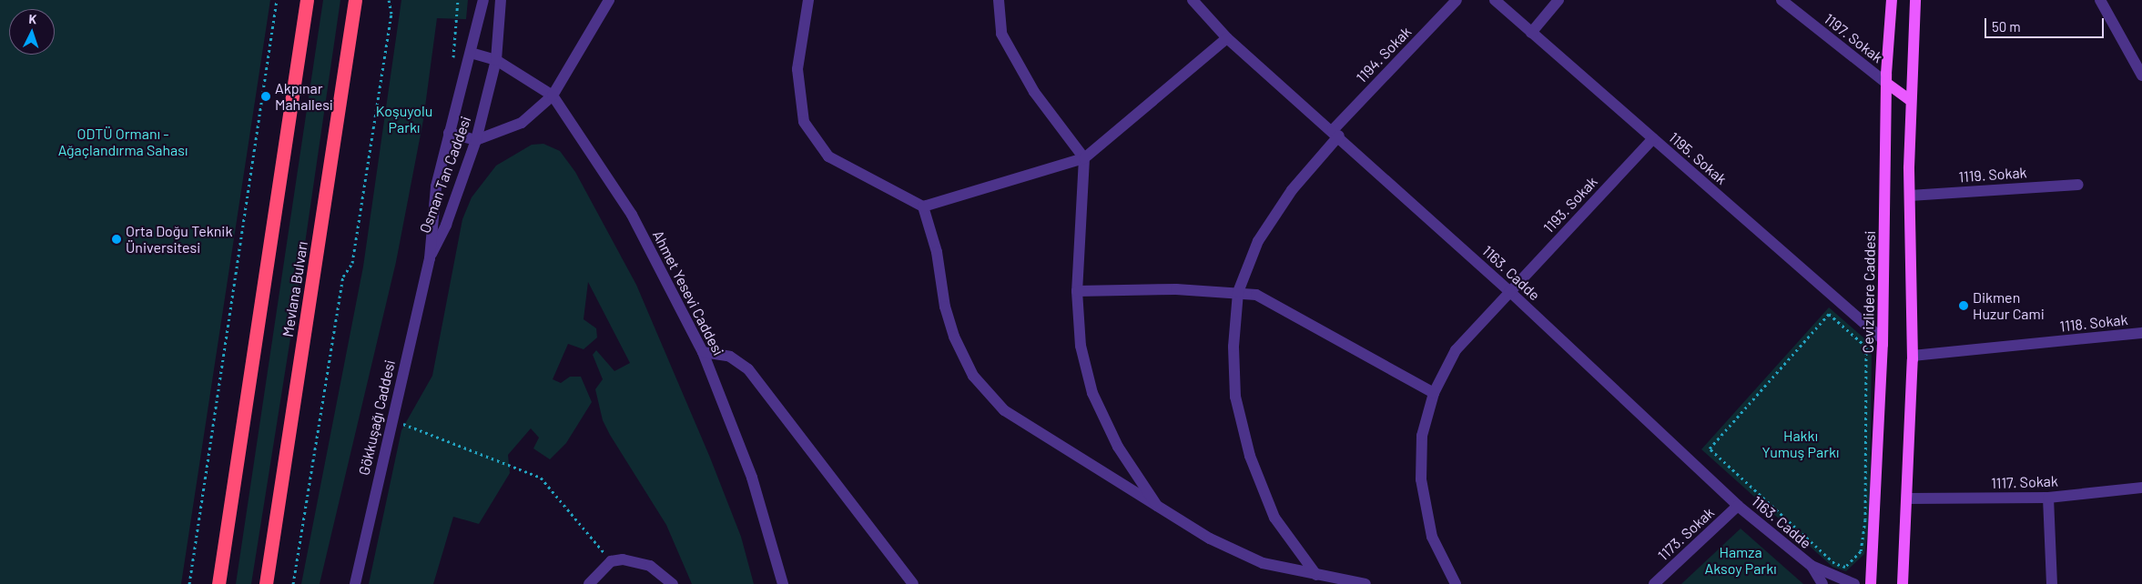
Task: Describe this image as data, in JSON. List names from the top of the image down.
{
  "streets": {
    "highway": ["Mevlana Bulvarı"],
    "main road": ["Cevizlidere Caddesi"],
    "street": [
      "1197. Sokak",
      "1194. Sokak",
      "1195. Sokak",
      "Osman Tan Caddesi",
      "1119. Sokak",
      "1193. Sokak",
      "1163. Cadde",
      "Ahmet Yesevi Caddesi",
      "1118. Sokak",
      "Gökkuşağı Caddesi",
      "1117. Sokak",
      "1173. Sokak"
    ]
  },
  "crossings": [
    ["1197. Sokak", "Cevizlidere Caddesi"],
    ["1194. Sokak", "1163. Cadde"],
    ["1195. Sokak", "1193. Sokak"],
    ["1195. Sokak", "Cevizlidere Caddesi"],
    ["Osman Tan Caddesi", "Ahmet Yesevi Caddesi"],
    ["Osman Tan Caddesi", "Gökkuşağı Caddesi"],
    ["1193. Sokak", "1163. Cadde"],
    ["1163. Cadde", "1173. Sokak"]
  ],
  "parks": [
    "Koşuyolu Parkı",
    "ODTÜ Ormanı - Ağaçlandırma Sahası",
    "Hakkı Yumuş Parkı",
    "Hamza Aksoy Parkı"
  ],
  "places": ["Akpınar Mahallesi", "Orta Doğu Teknik Üniversitesi", "Dikmen Huzur Cami"],
  "scale_bar": "50 m",
  "north": "top"
}
